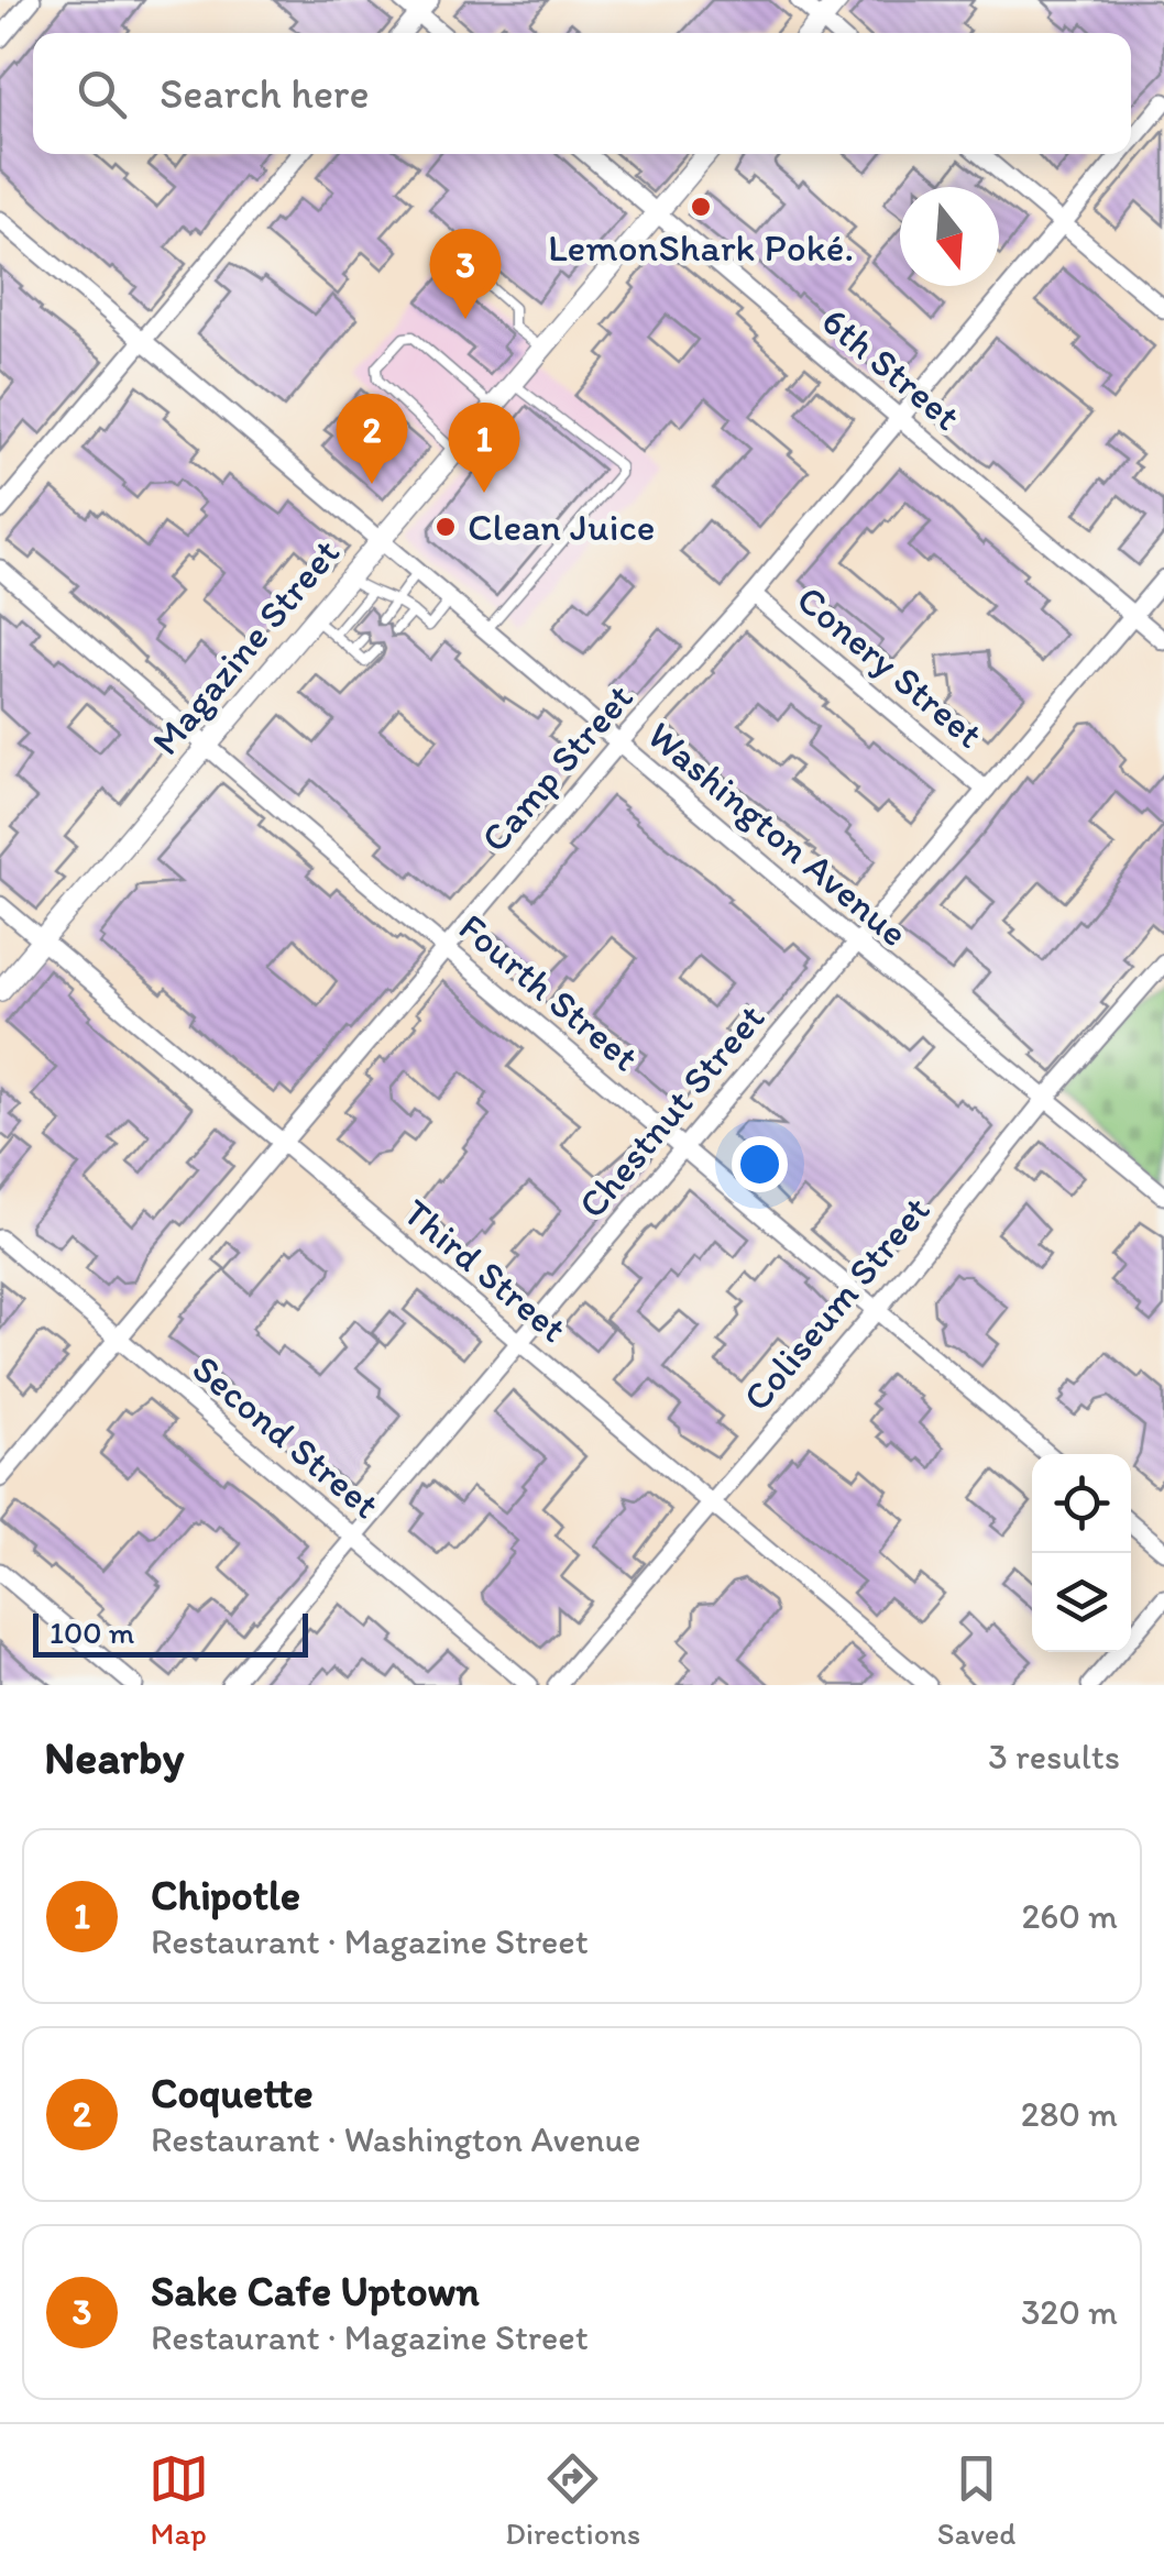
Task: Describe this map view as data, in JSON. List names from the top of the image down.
{
  "streets": {
    "street": [
      "6th Street",
      "Magazine Street",
      "Conery Street",
      "Camp Street",
      "Washington Avenue",
      "Fourth Street",
      "Chestnut Street",
      "Third Street",
      "Coliseum Street",
      "Second Street"
    ]
  },
  "crossings": [
    ["6th Street", "Magazine Street"],
    ["6th Street", "Camp Street"],
    ["6th Street", "Chestnut Street"],
    ["Magazine Street", "Washington Avenue"],
    ["Magazine Street", "Fourth Street"],
    ["Magazine Street", "Third Street"],
    ["Conery Street", "Camp Street"],
    ["Conery Street", "Chestnut Street"],
    ["Camp Street", "Washington Avenue"],
    ["Camp Street", "Fourth Street"],
    ["Camp Street", "Third Street"],
    ["Camp Street", "Second Street"],
    ["Washington Avenue", "Chestnut Street"],
    ["Washington Avenue", "Coliseum Street"],
    ["Fourth Street", "Chestnut Street"],
    ["Fourth Street", "Coliseum Street"],
    ["Chestnut Street", "Third Street"],
    ["Chestnut Street", "Second Street"],
    ["Third Street", "Coliseum Street"]
  ],
  "places": ["LemonShark Poké.", "Clean Juice"],
  "scale_bar": "100 m",
  "north": "bottom",
  "page": {
    "search": "Search here",
    "pins": ["3", "2", "1"],
    "scale": "100 m",
    "heading": ["Nearby", "3 results"],
    "list": [
      {
        "mark": "1",
        "name": "Chipotle",
        "note": "Restaurant · Magazine Street",
        "value": "260 m"
      },
      {
        "mark": "2",
        "name": "Coquette",
        "note": "Restaurant · Washington Avenue",
        "value": "280 m"
      },
      {
        "mark": "3",
        "name": "Sake Cafe Uptown",
        "note": "Restaurant · Magazine Street",
        "value": "320 m"
      }
    ],
    "nav": ["Map", "Directions", "Saved"]
  }
}
